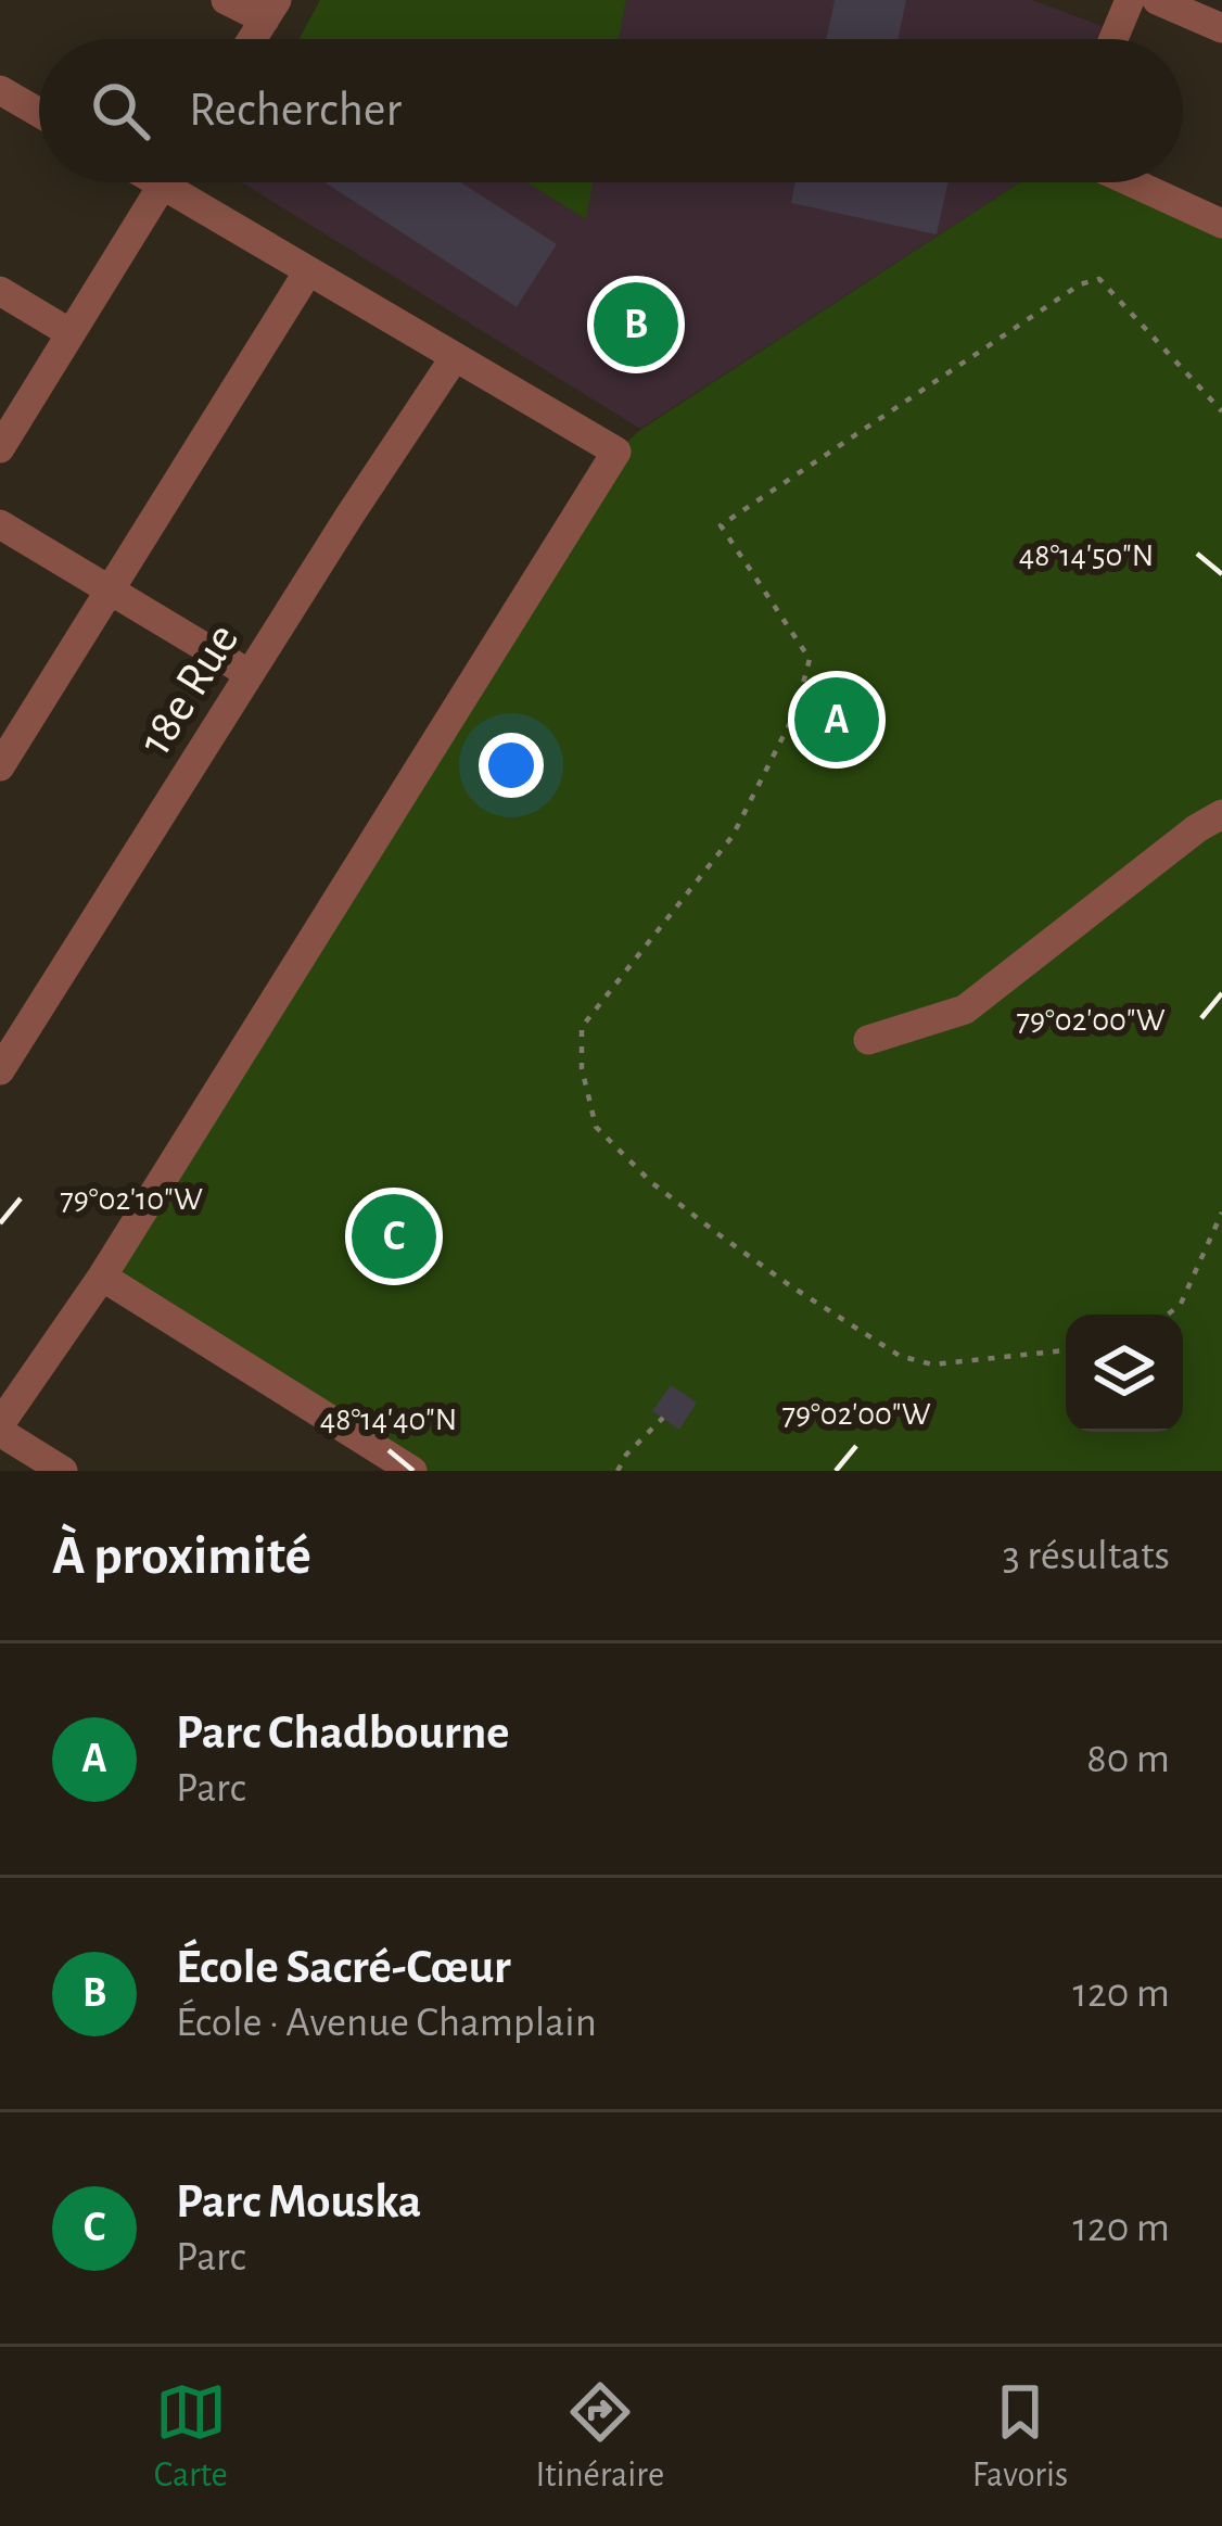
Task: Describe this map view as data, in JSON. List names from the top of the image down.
{
  "streets": {
    "street": ["18e Rue"]
  },
  "page": {
    "search": "Rechercher",
    "pins": ["B", "A", "C"],
    "heading": ["À proximité", "3 résultats"],
    "list": [
      {
        "mark": "A",
        "name": "Parc Chadbourne",
        "note": "Parc",
        "value": "80 m"
      },
      {
        "mark": "B",
        "name": "École Sacré-Cœur",
        "note": "École · Avenue Champlain",
        "value": "120 m"
      },
      {
        "mark": "C",
        "name": "Parc Mouska",
        "note": "Parc",
        "value": "120 m"
      }
    ],
    "nav": ["Carte", "Itinéraire", "Favoris"]
  },
  "coordinates": [
    "48°14'50\"N",
    "79°02'00\"W",
    "79°02'10\"W",
    "48°14'40\"N"
  ]
}
